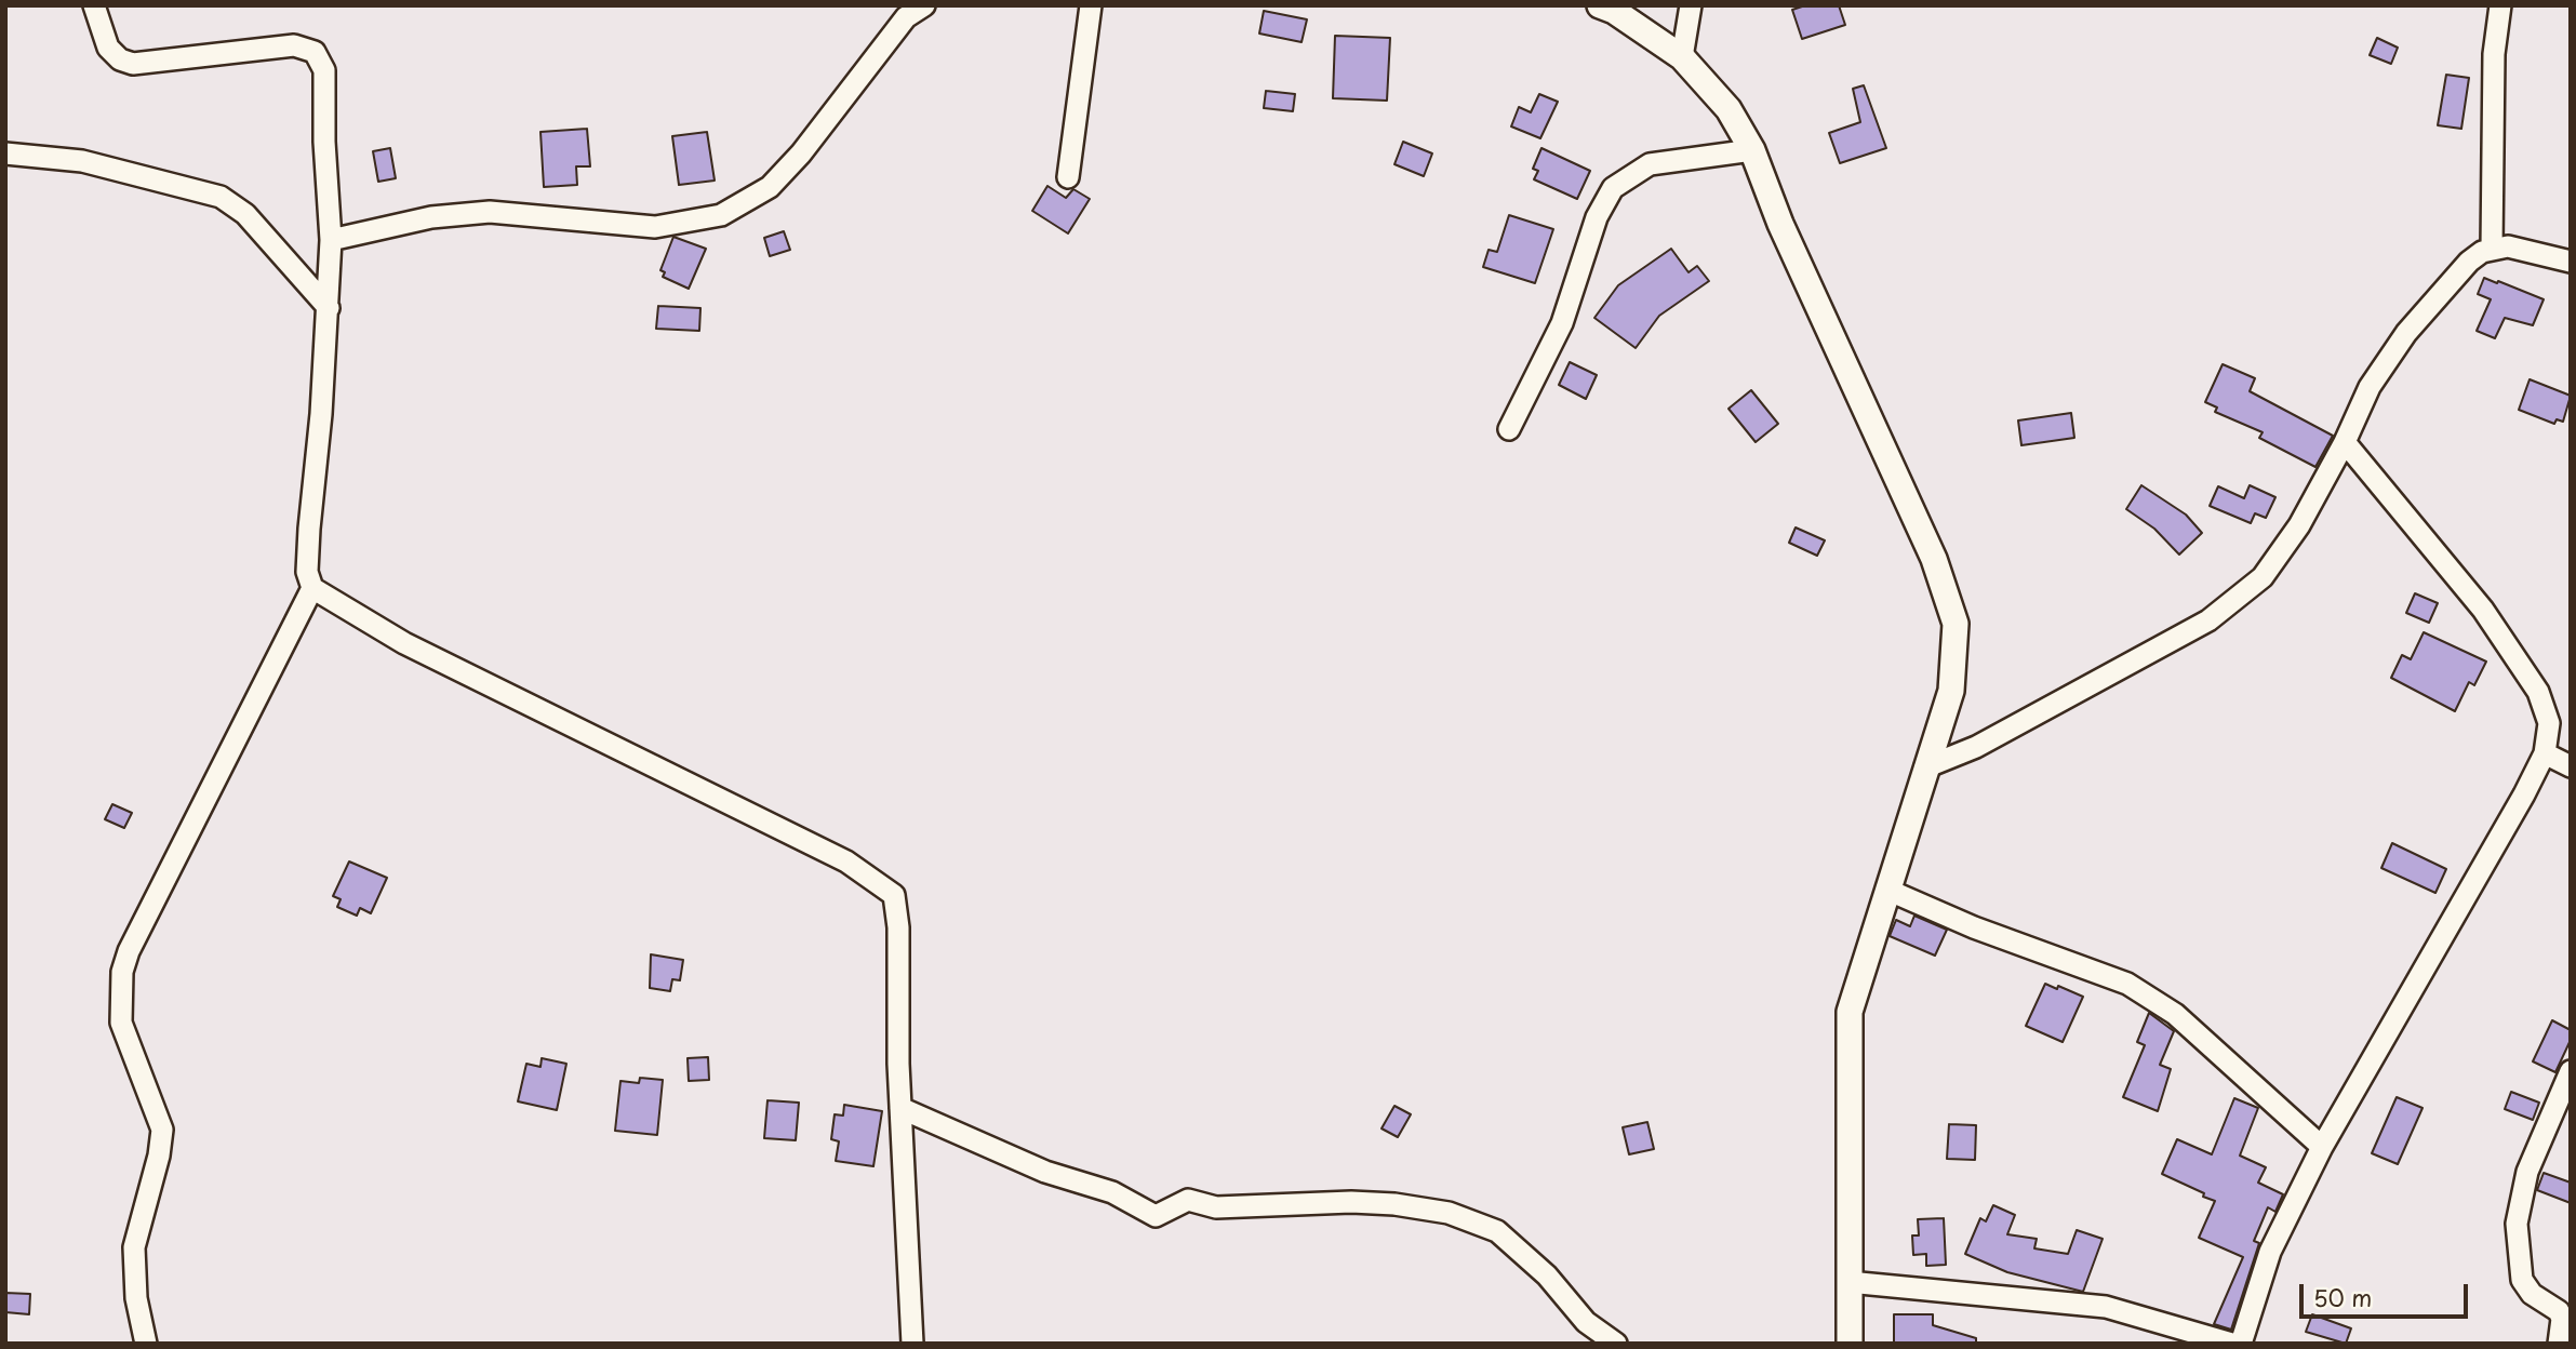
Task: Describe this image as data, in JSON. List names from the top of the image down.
{
  "scale_bar": "50 m"
}
